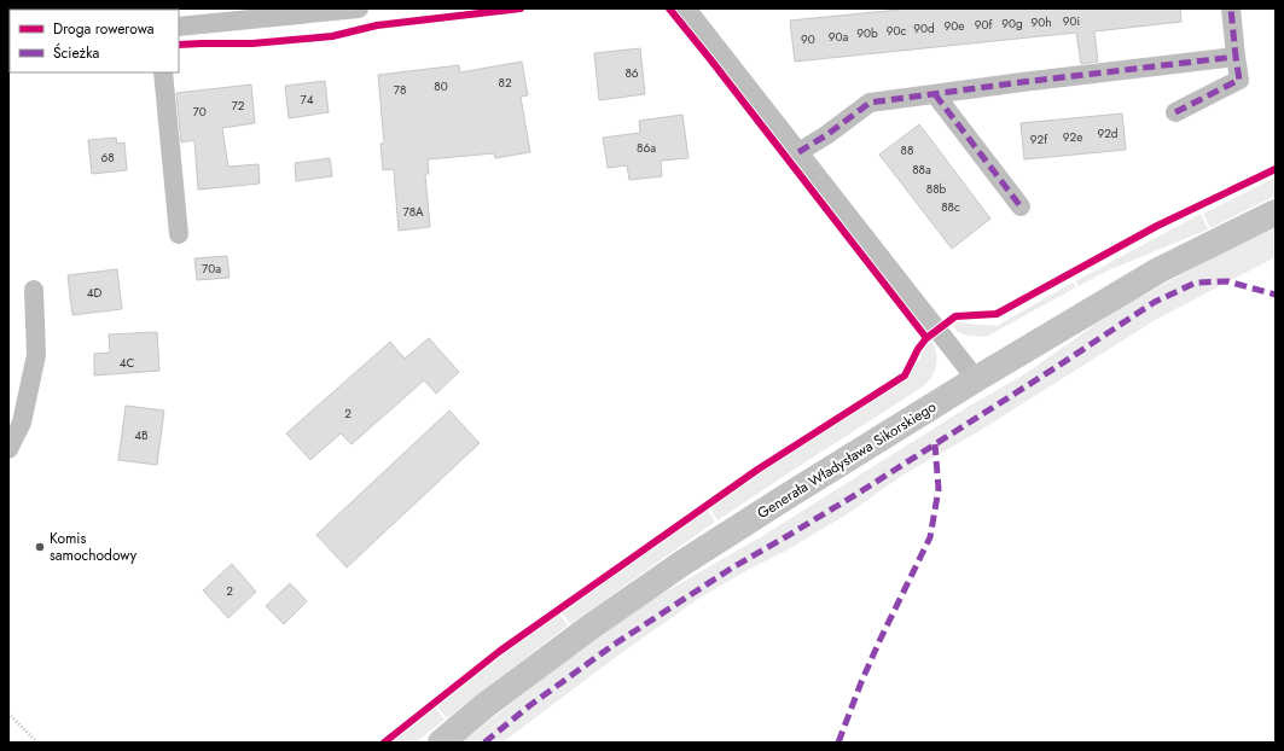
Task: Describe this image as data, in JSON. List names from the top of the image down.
{
  "streets": {
    "main road": ["Generała Władysława Sikorskiego"]
  },
  "places": ["Komis samochodowy"],
  "house_numbers": [
    "90i",
    "90h",
    "90g",
    "90f",
    "90e",
    "90d",
    "90c",
    "90b",
    "90a",
    "90",
    "86",
    "82",
    "80",
    "78",
    "74",
    "72",
    "70",
    "92d",
    "92e",
    "92f",
    "86a",
    "88",
    "68",
    "88a",
    "88b",
    "88c",
    "78A",
    "70a",
    "4D",
    "4C",
    "2",
    "4B",
    "2"
  ],
  "legend": ["Droga rowerowa", "Ścieżka"]
}
